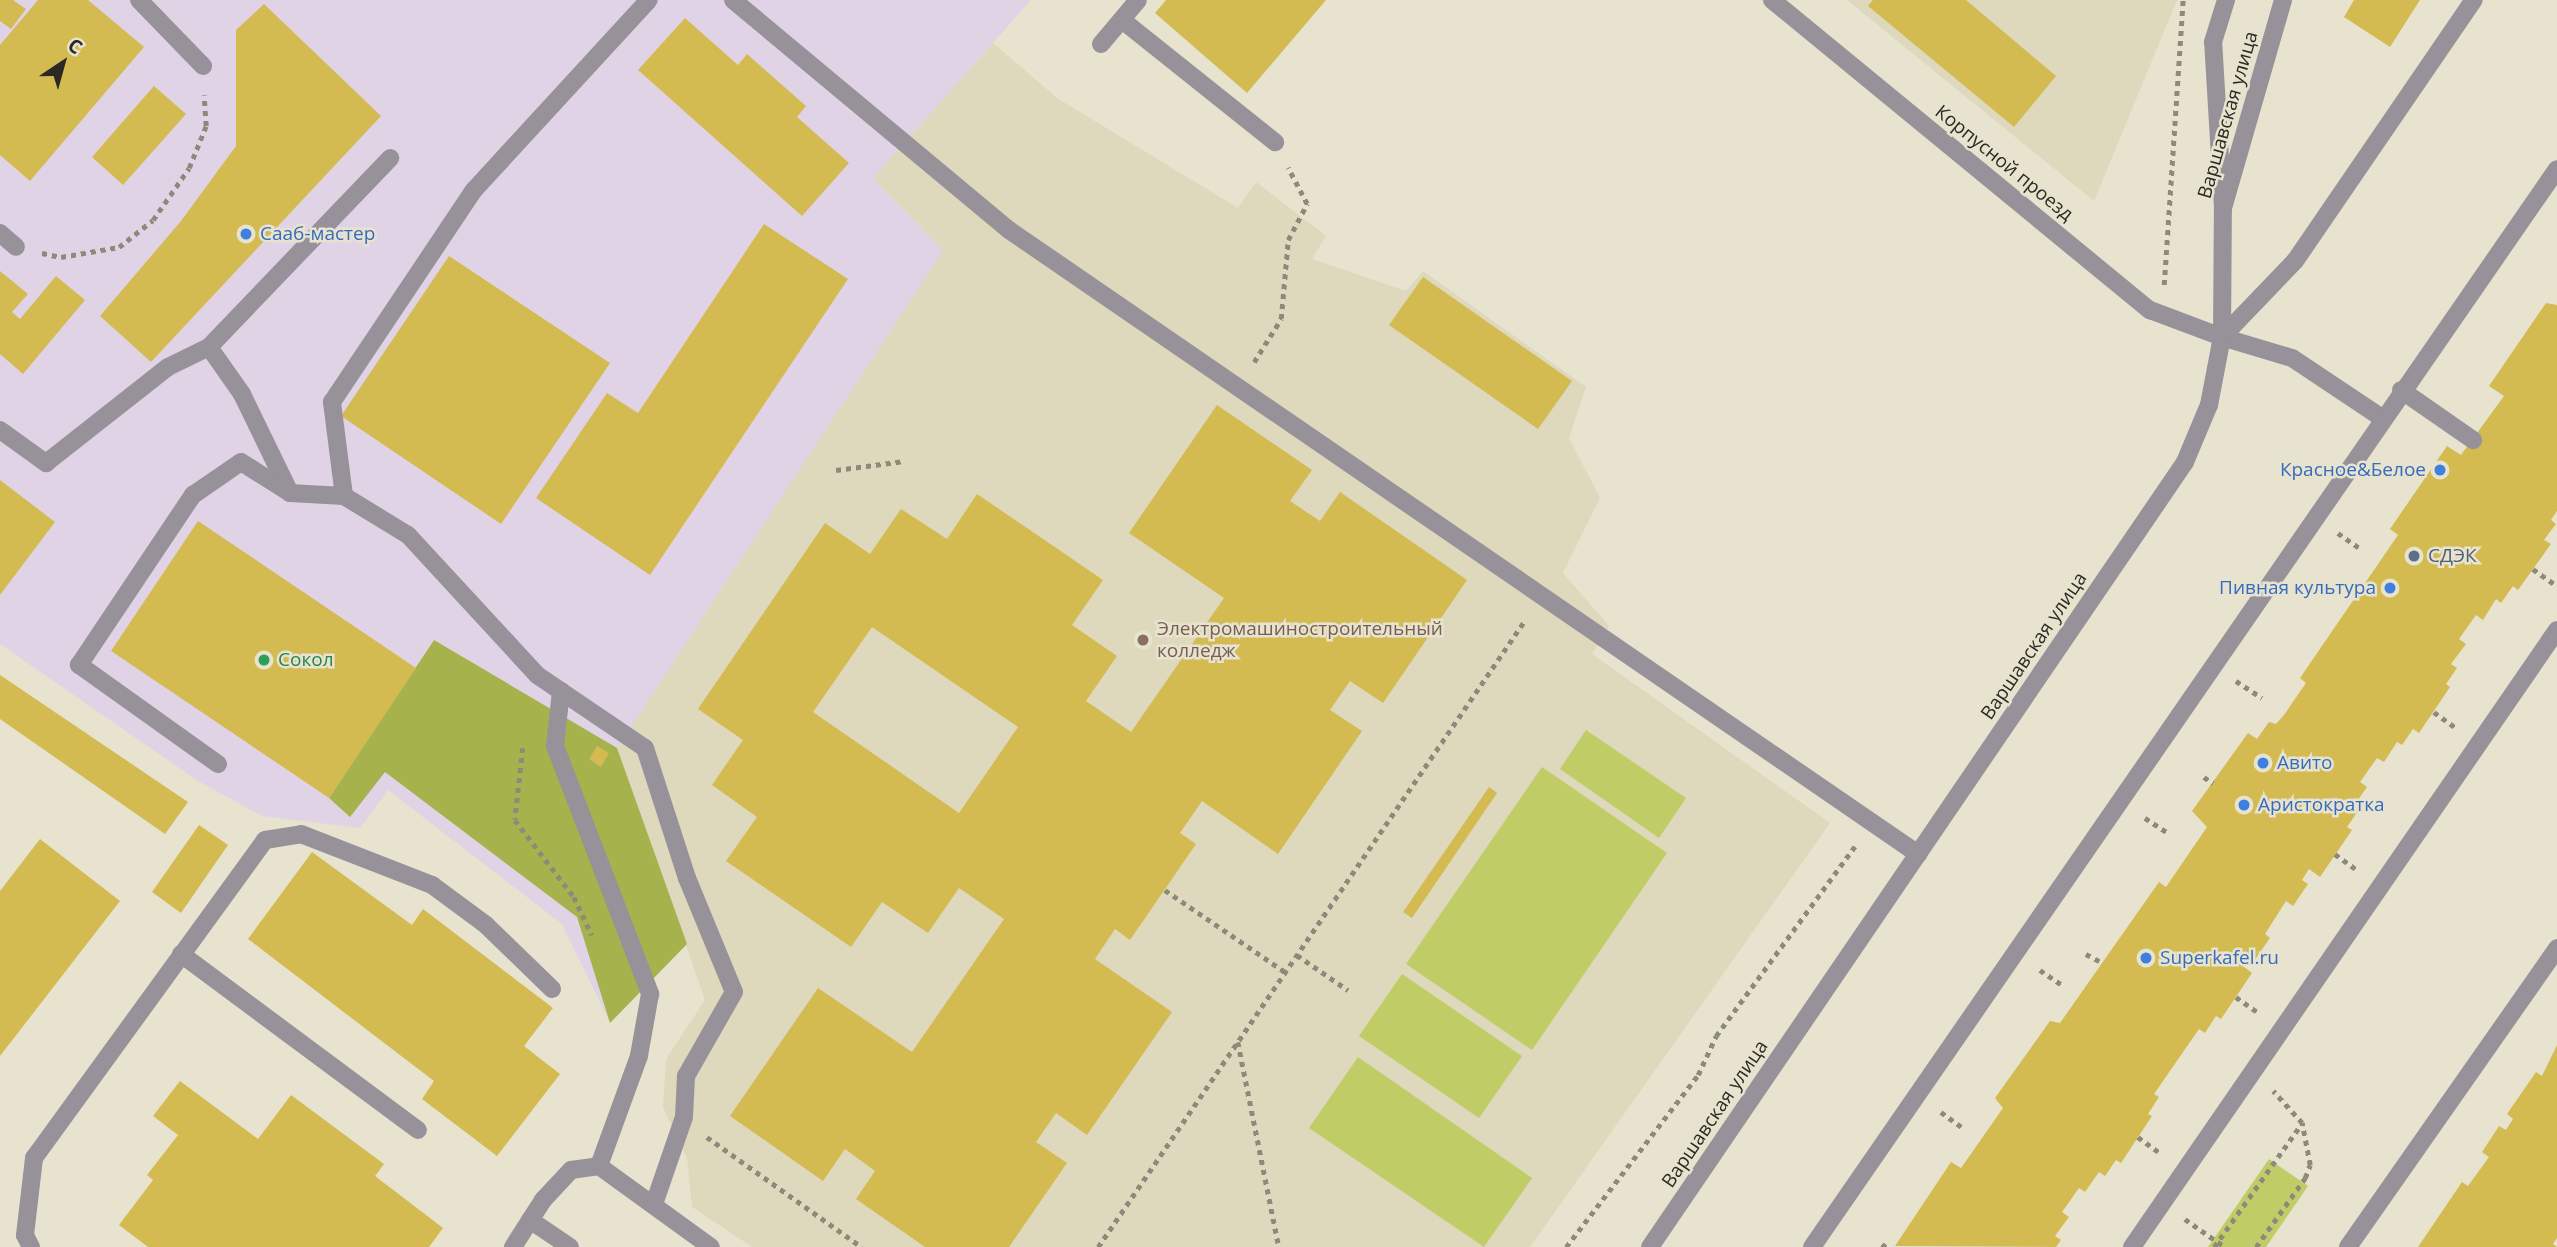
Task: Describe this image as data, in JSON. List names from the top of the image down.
{
  "streets": {
    "street": ["Варшавская улица", "Корпусной проезд"]
  },
  "crossings": [
    ["Варшавская улица", "Корпусной проезд"]
  ],
  "places": [
    "Сааб-мастер",
    "Красное&Белое",
    "СДЭК",
    "Пивная культура",
    "Электромашиностроительный колледж",
    "Сокол",
    "Авито",
    "Аристократка",
    "Superkafel.ru"
  ],
  "north": "top right"
}
